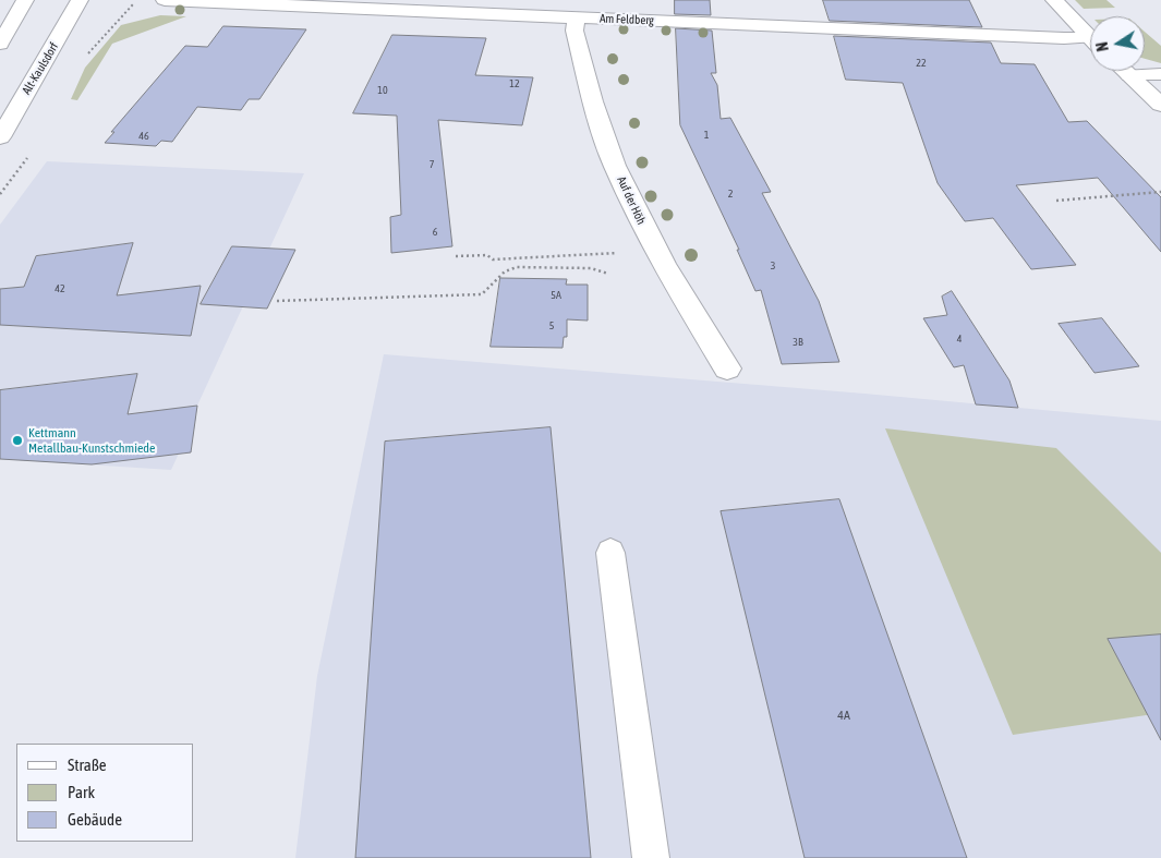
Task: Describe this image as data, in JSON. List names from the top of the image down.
{
  "streets": {
    "street": ["Am Feldberg", "Alt-Kaulsdorf", "Auf der Höh"]
  },
  "crossings": [
    ["Am Feldberg", "Auf der Höh"]
  ],
  "places": ["Kettmann Metallbau-Kunstschmiede"],
  "house_numbers": [
    "22",
    "12",
    "10",
    "1",
    "46",
    "7",
    "2",
    "6",
    "3",
    "42",
    "5A",
    "5",
    "4",
    "3B",
    "4A"
  ],
  "legend": ["Straße", "Park", "Gebäude"],
  "north": "left"
}
